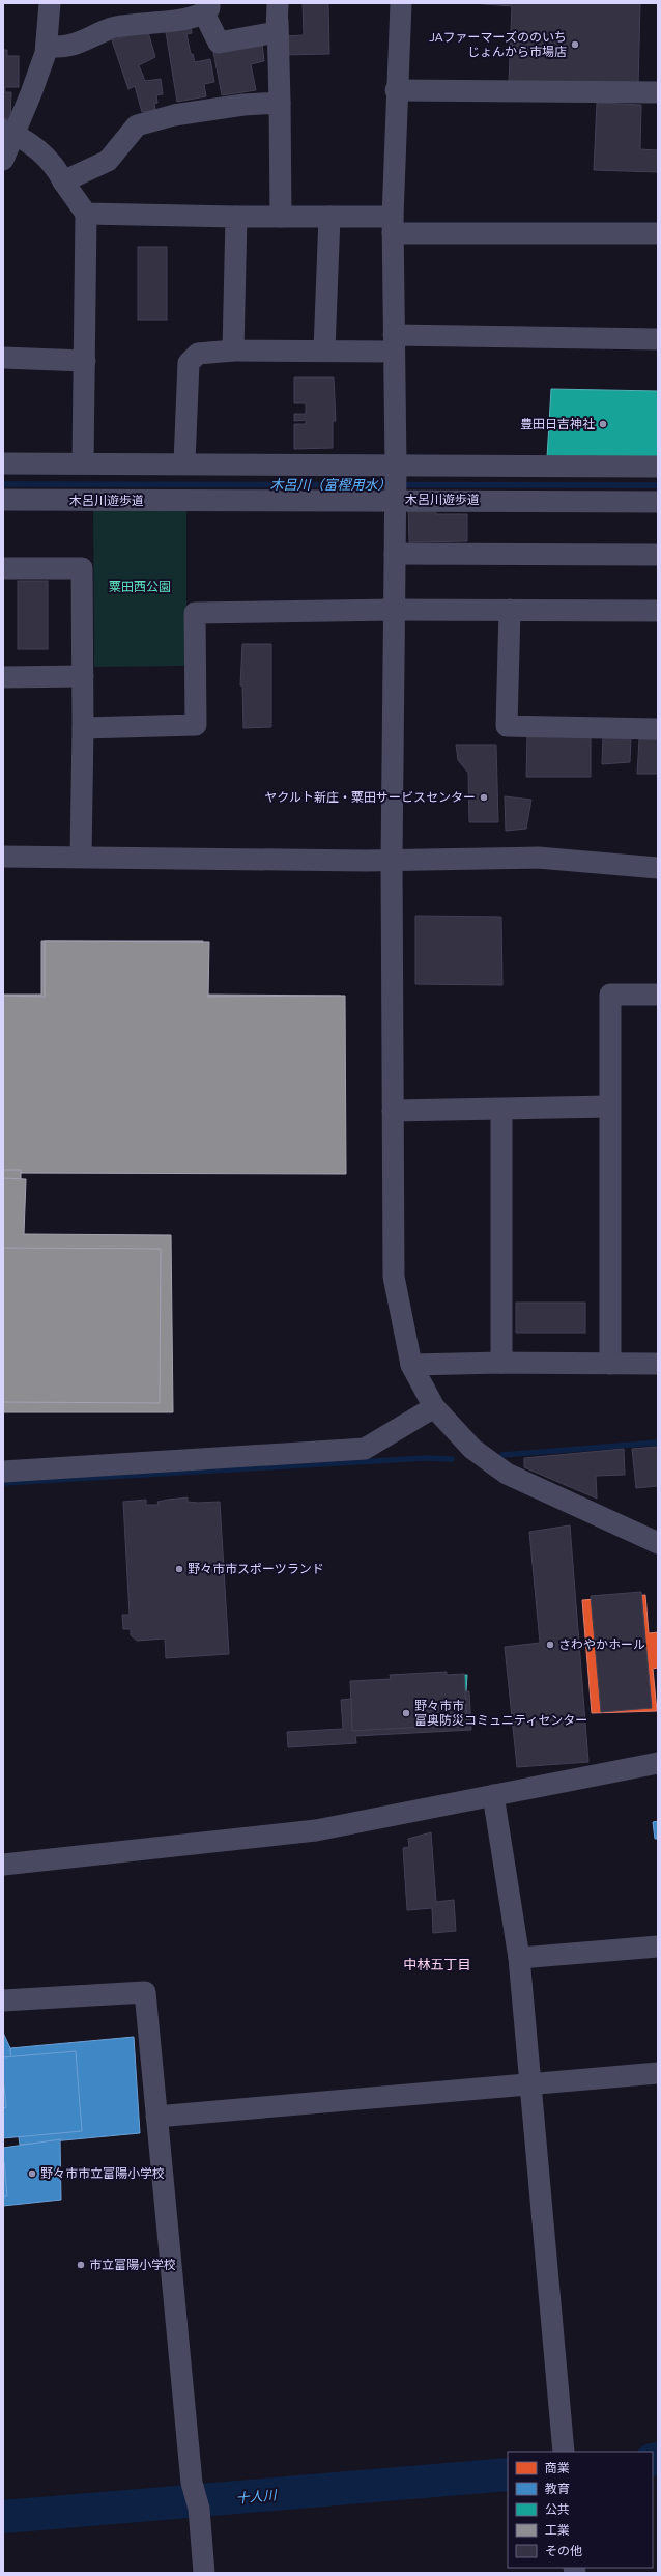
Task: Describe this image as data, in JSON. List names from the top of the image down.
{
  "streets": {
    "street": ["木呂川遊歩道"]
  },
  "districts": ["中林五丁目"],
  "water": ["木呂川（富樫用水）", "十人川"],
  "parks": ["粟田西公園"],
  "places": [
    "JAファーマーズののいち じょんから市場店",
    "豊田日吉神社",
    "ヤクルト新庄・粟田サービスセンター",
    "野々市市スポーツランド",
    "さわやかホール",
    "野々市市 富奥防災コミュニティセンター",
    "野々市市立富陽小学校",
    "市立富陽小学校"
  ],
  "legend": [
    "商業",
    "教育",
    "公共",
    "工業",
    "その他"
  ]
}
